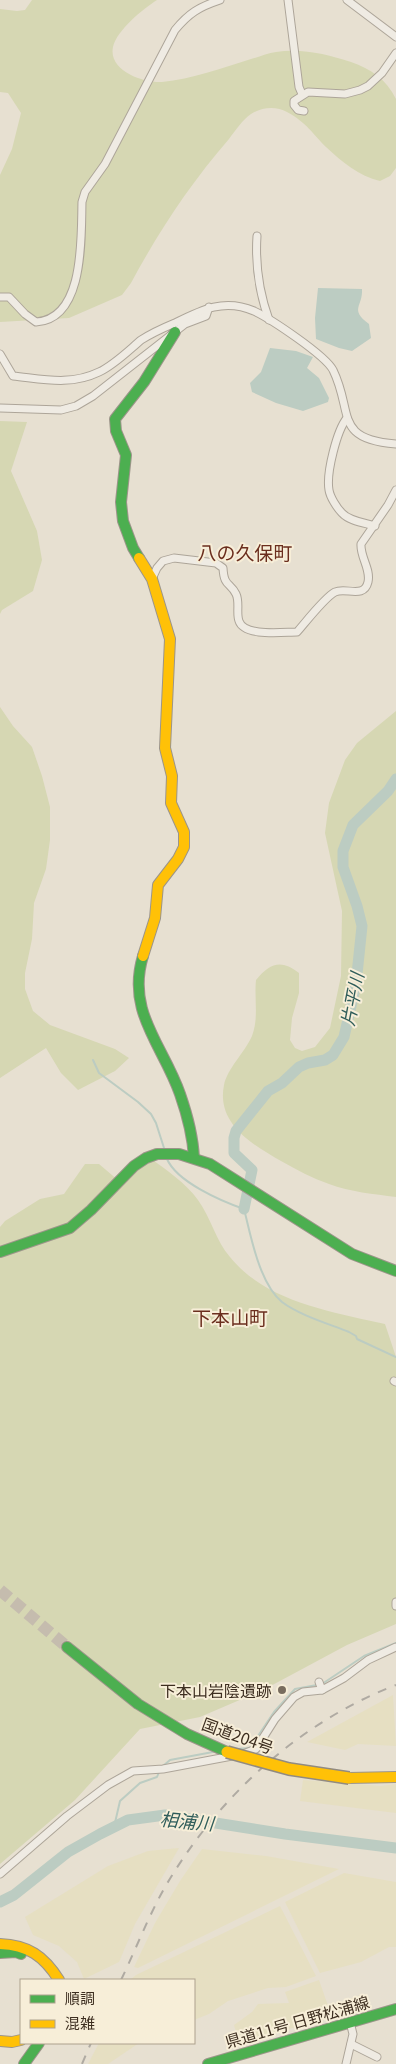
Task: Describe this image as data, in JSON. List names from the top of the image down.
{
  "streets": {
    "main road": ["国道204号", "県道11号 日野松浦線"]
  },
  "districts": ["八の久保町", "下本山町"],
  "water": ["片平川", "相浦川"],
  "places": ["下本山岩陰遺跡"],
  "legend": ["順調", "混雑"]
}
